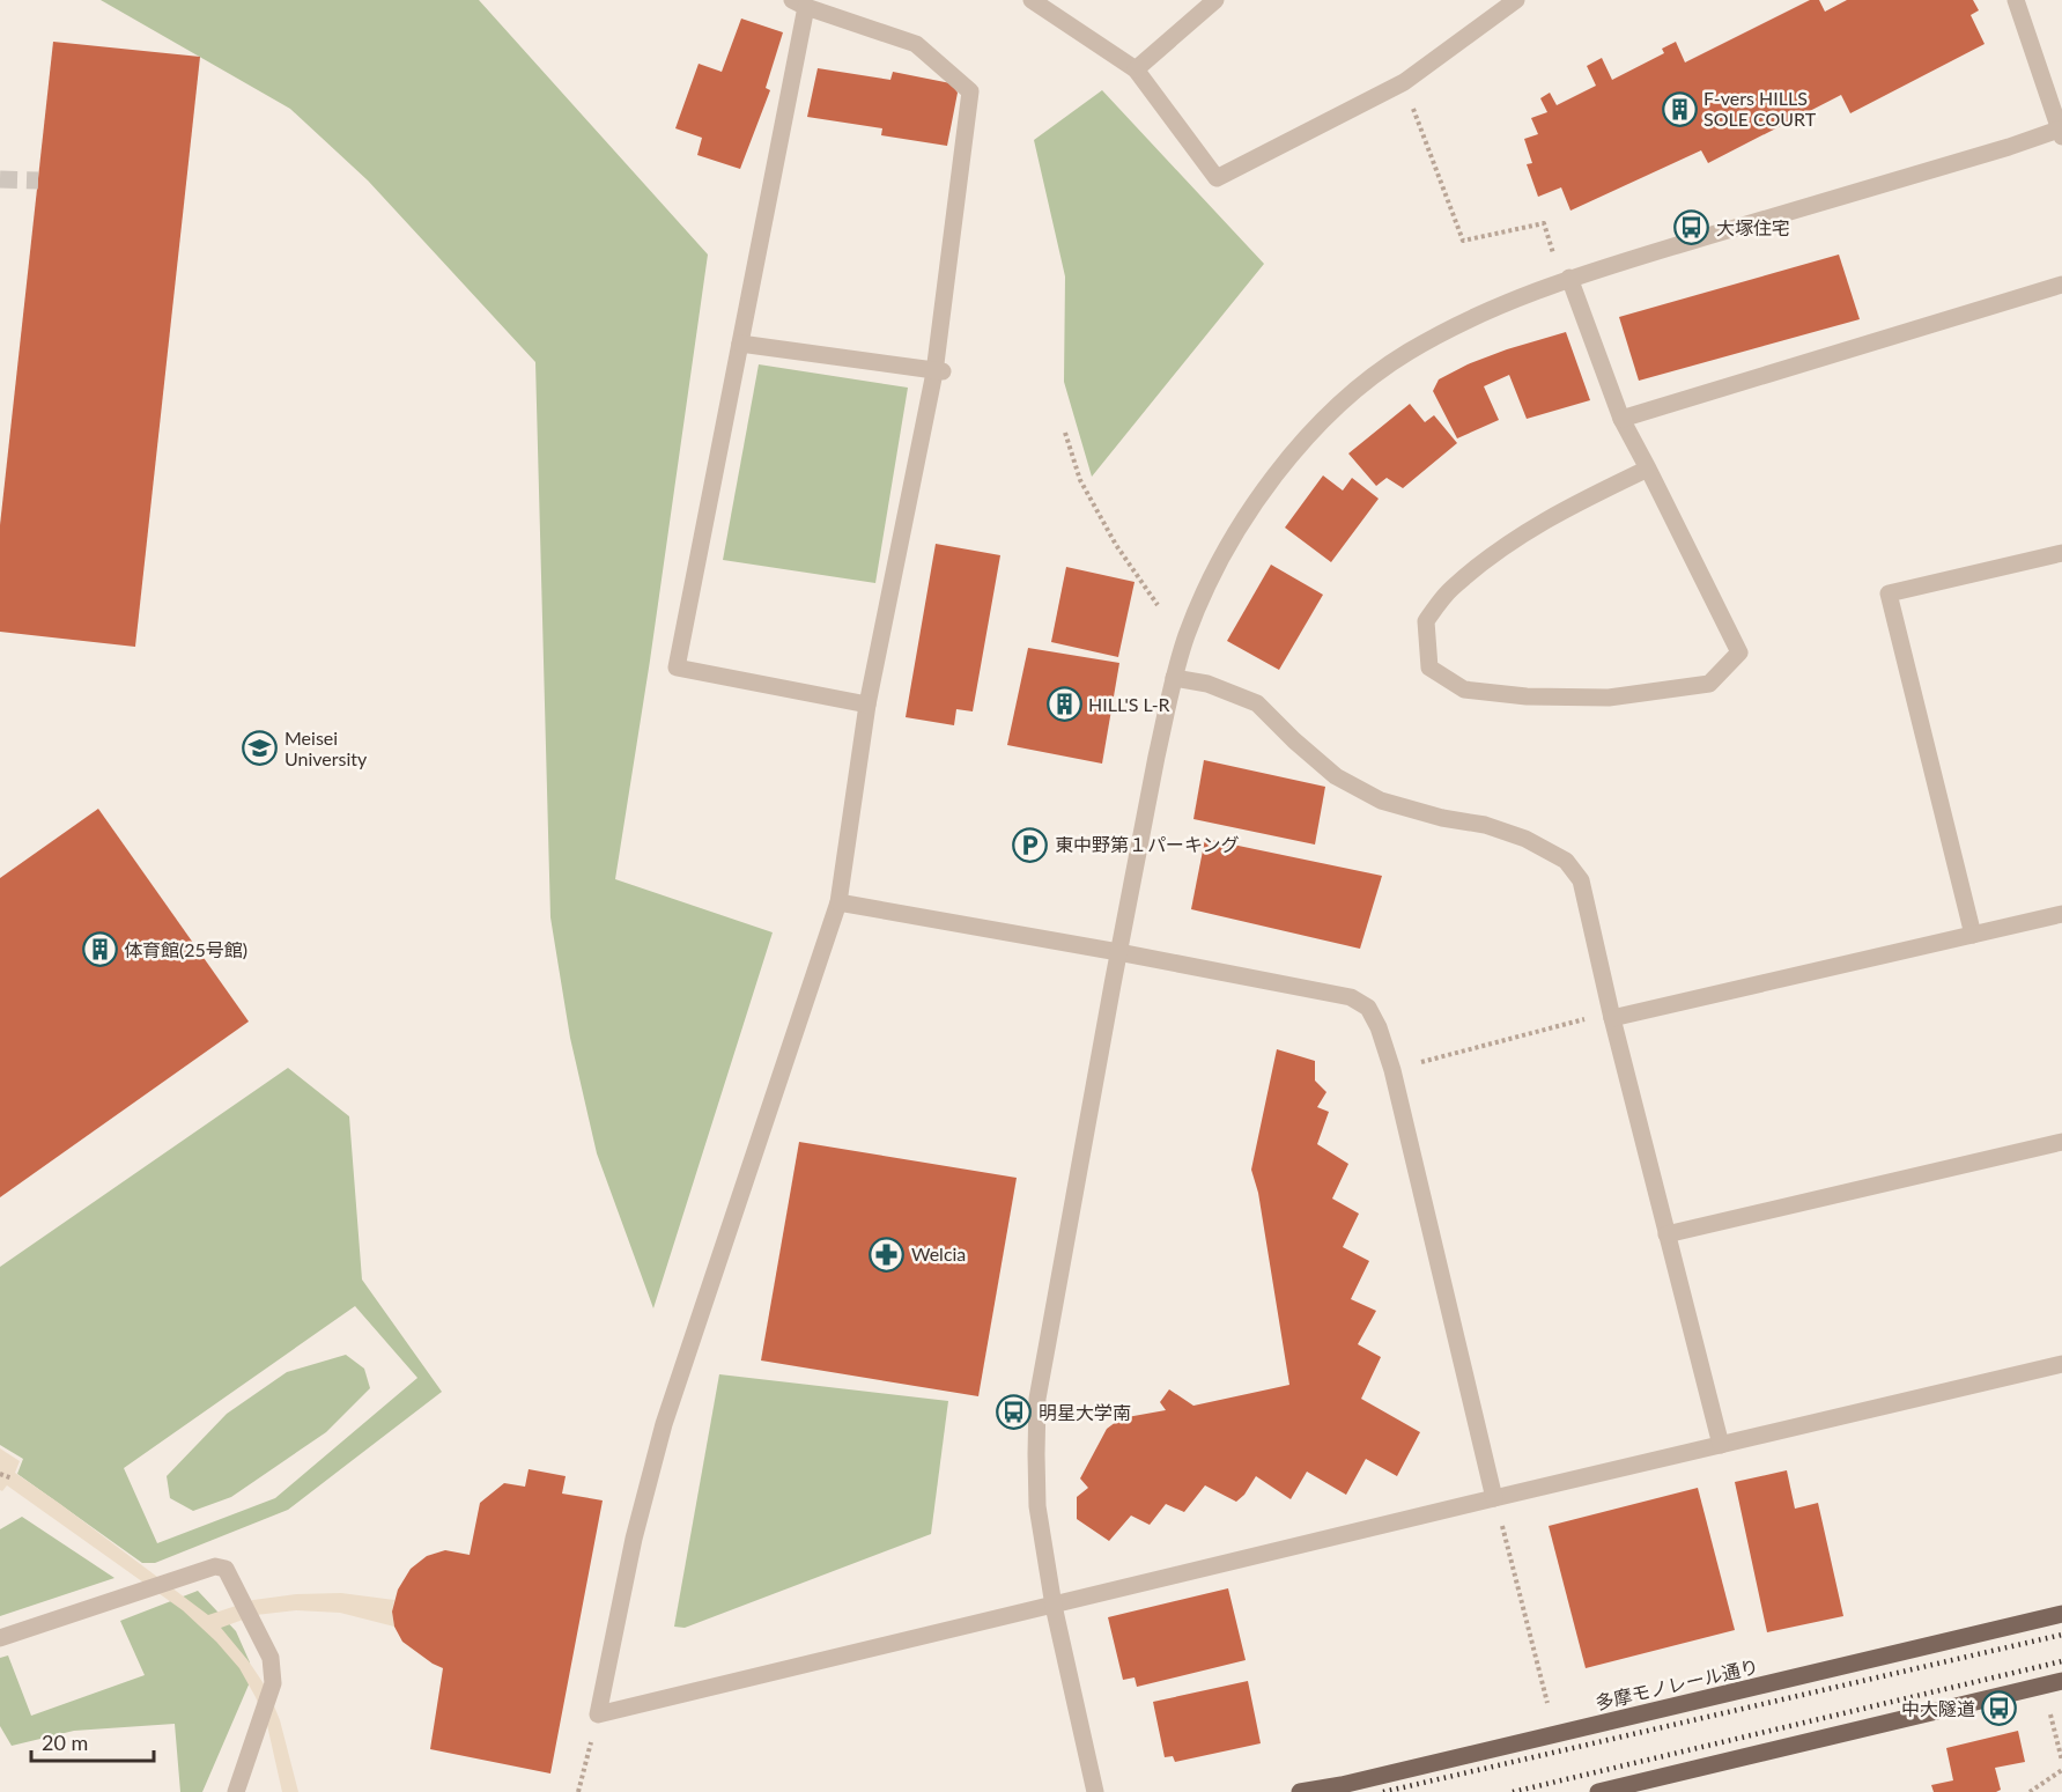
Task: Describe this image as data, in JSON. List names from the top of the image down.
{
  "streets": {
    "main road": ["多摩モノレール通り"]
  },
  "places": {
    "building": ["F-vers HILLS SOLE COURT", "HILL'S L-R", "体育館(25号館)"],
    "bus stop": ["大塚住宅", "明星大学南", "中大隧道"],
    "school or university": ["Meisei University"],
    "parking": ["東中野第１パーキング"],
    "pharmacy": ["Welcia"]
  },
  "scale_bar": "20 m"
}
